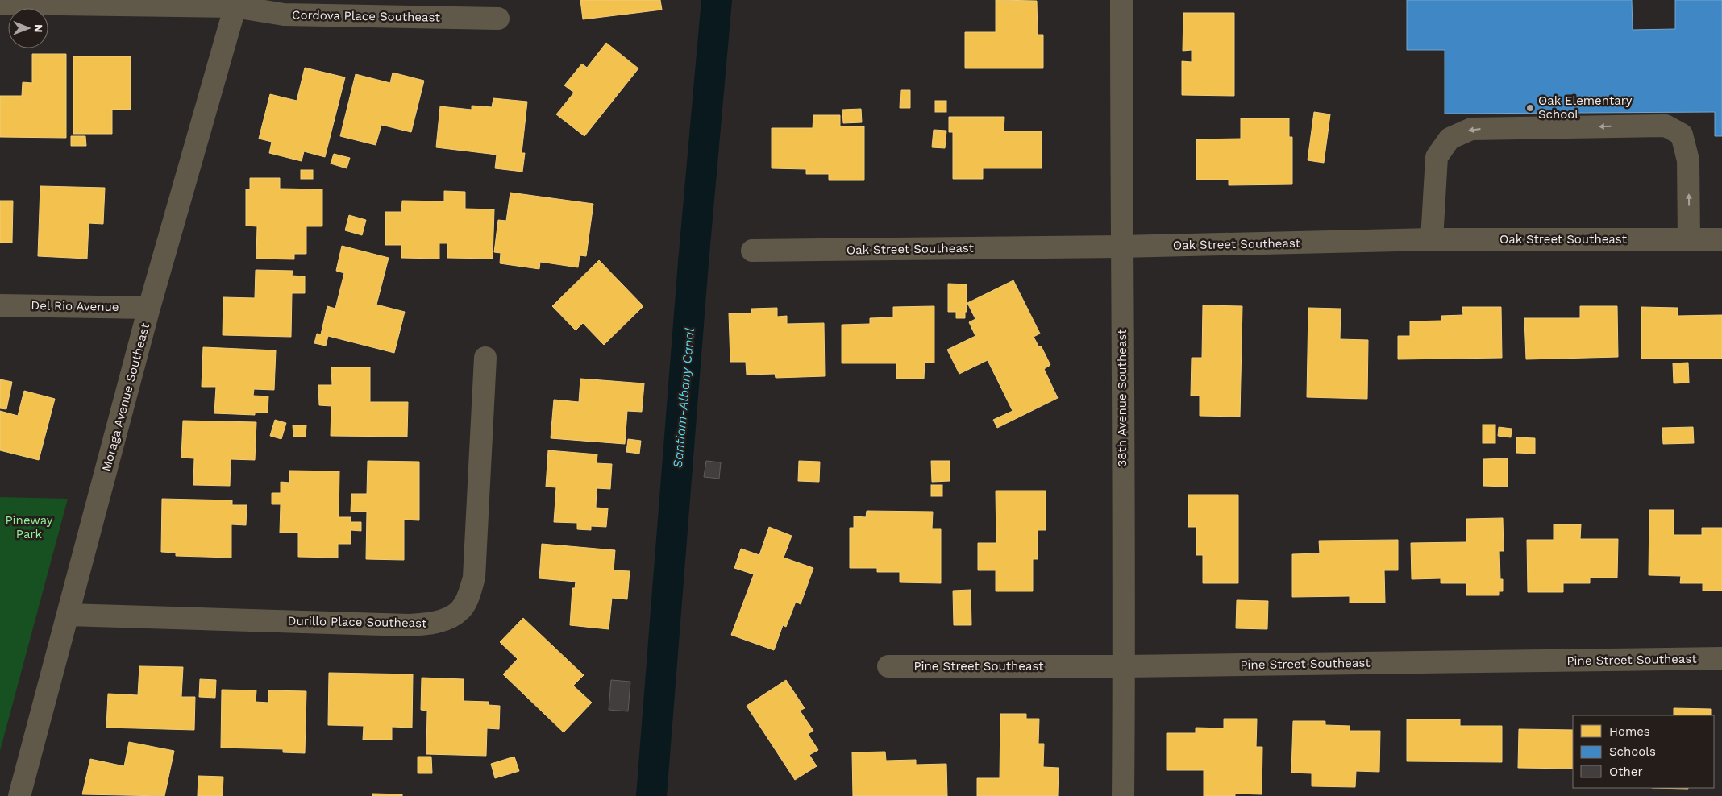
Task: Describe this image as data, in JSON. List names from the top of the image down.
{
  "streets": {
    "street": [
      "Cordova Place Southeast",
      "Oak Street Southeast",
      "Del Rio Avenue",
      "Moraga Avenue Southeast",
      "38th Avenue Southeast",
      "Durillo Place Southeast",
      "Pine Street Southeast"
    ]
  },
  "crossings": [
    ["Cordova Place Southeast", "Moraga Avenue Southeast"],
    ["Oak Street Southeast", "38th Avenue Southeast"],
    ["Del Rio Avenue", "Moraga Avenue Southeast"],
    ["Moraga Avenue Southeast", "Durillo Place Southeast"],
    ["38th Avenue Southeast", "Pine Street Southeast"]
  ],
  "water": ["Santiam-Albany Canal"],
  "parks": ["Pineway Park"],
  "places": ["Oak Elementary School"],
  "legend": ["Homes", "Schools", "Other"],
  "north": "right"
}
